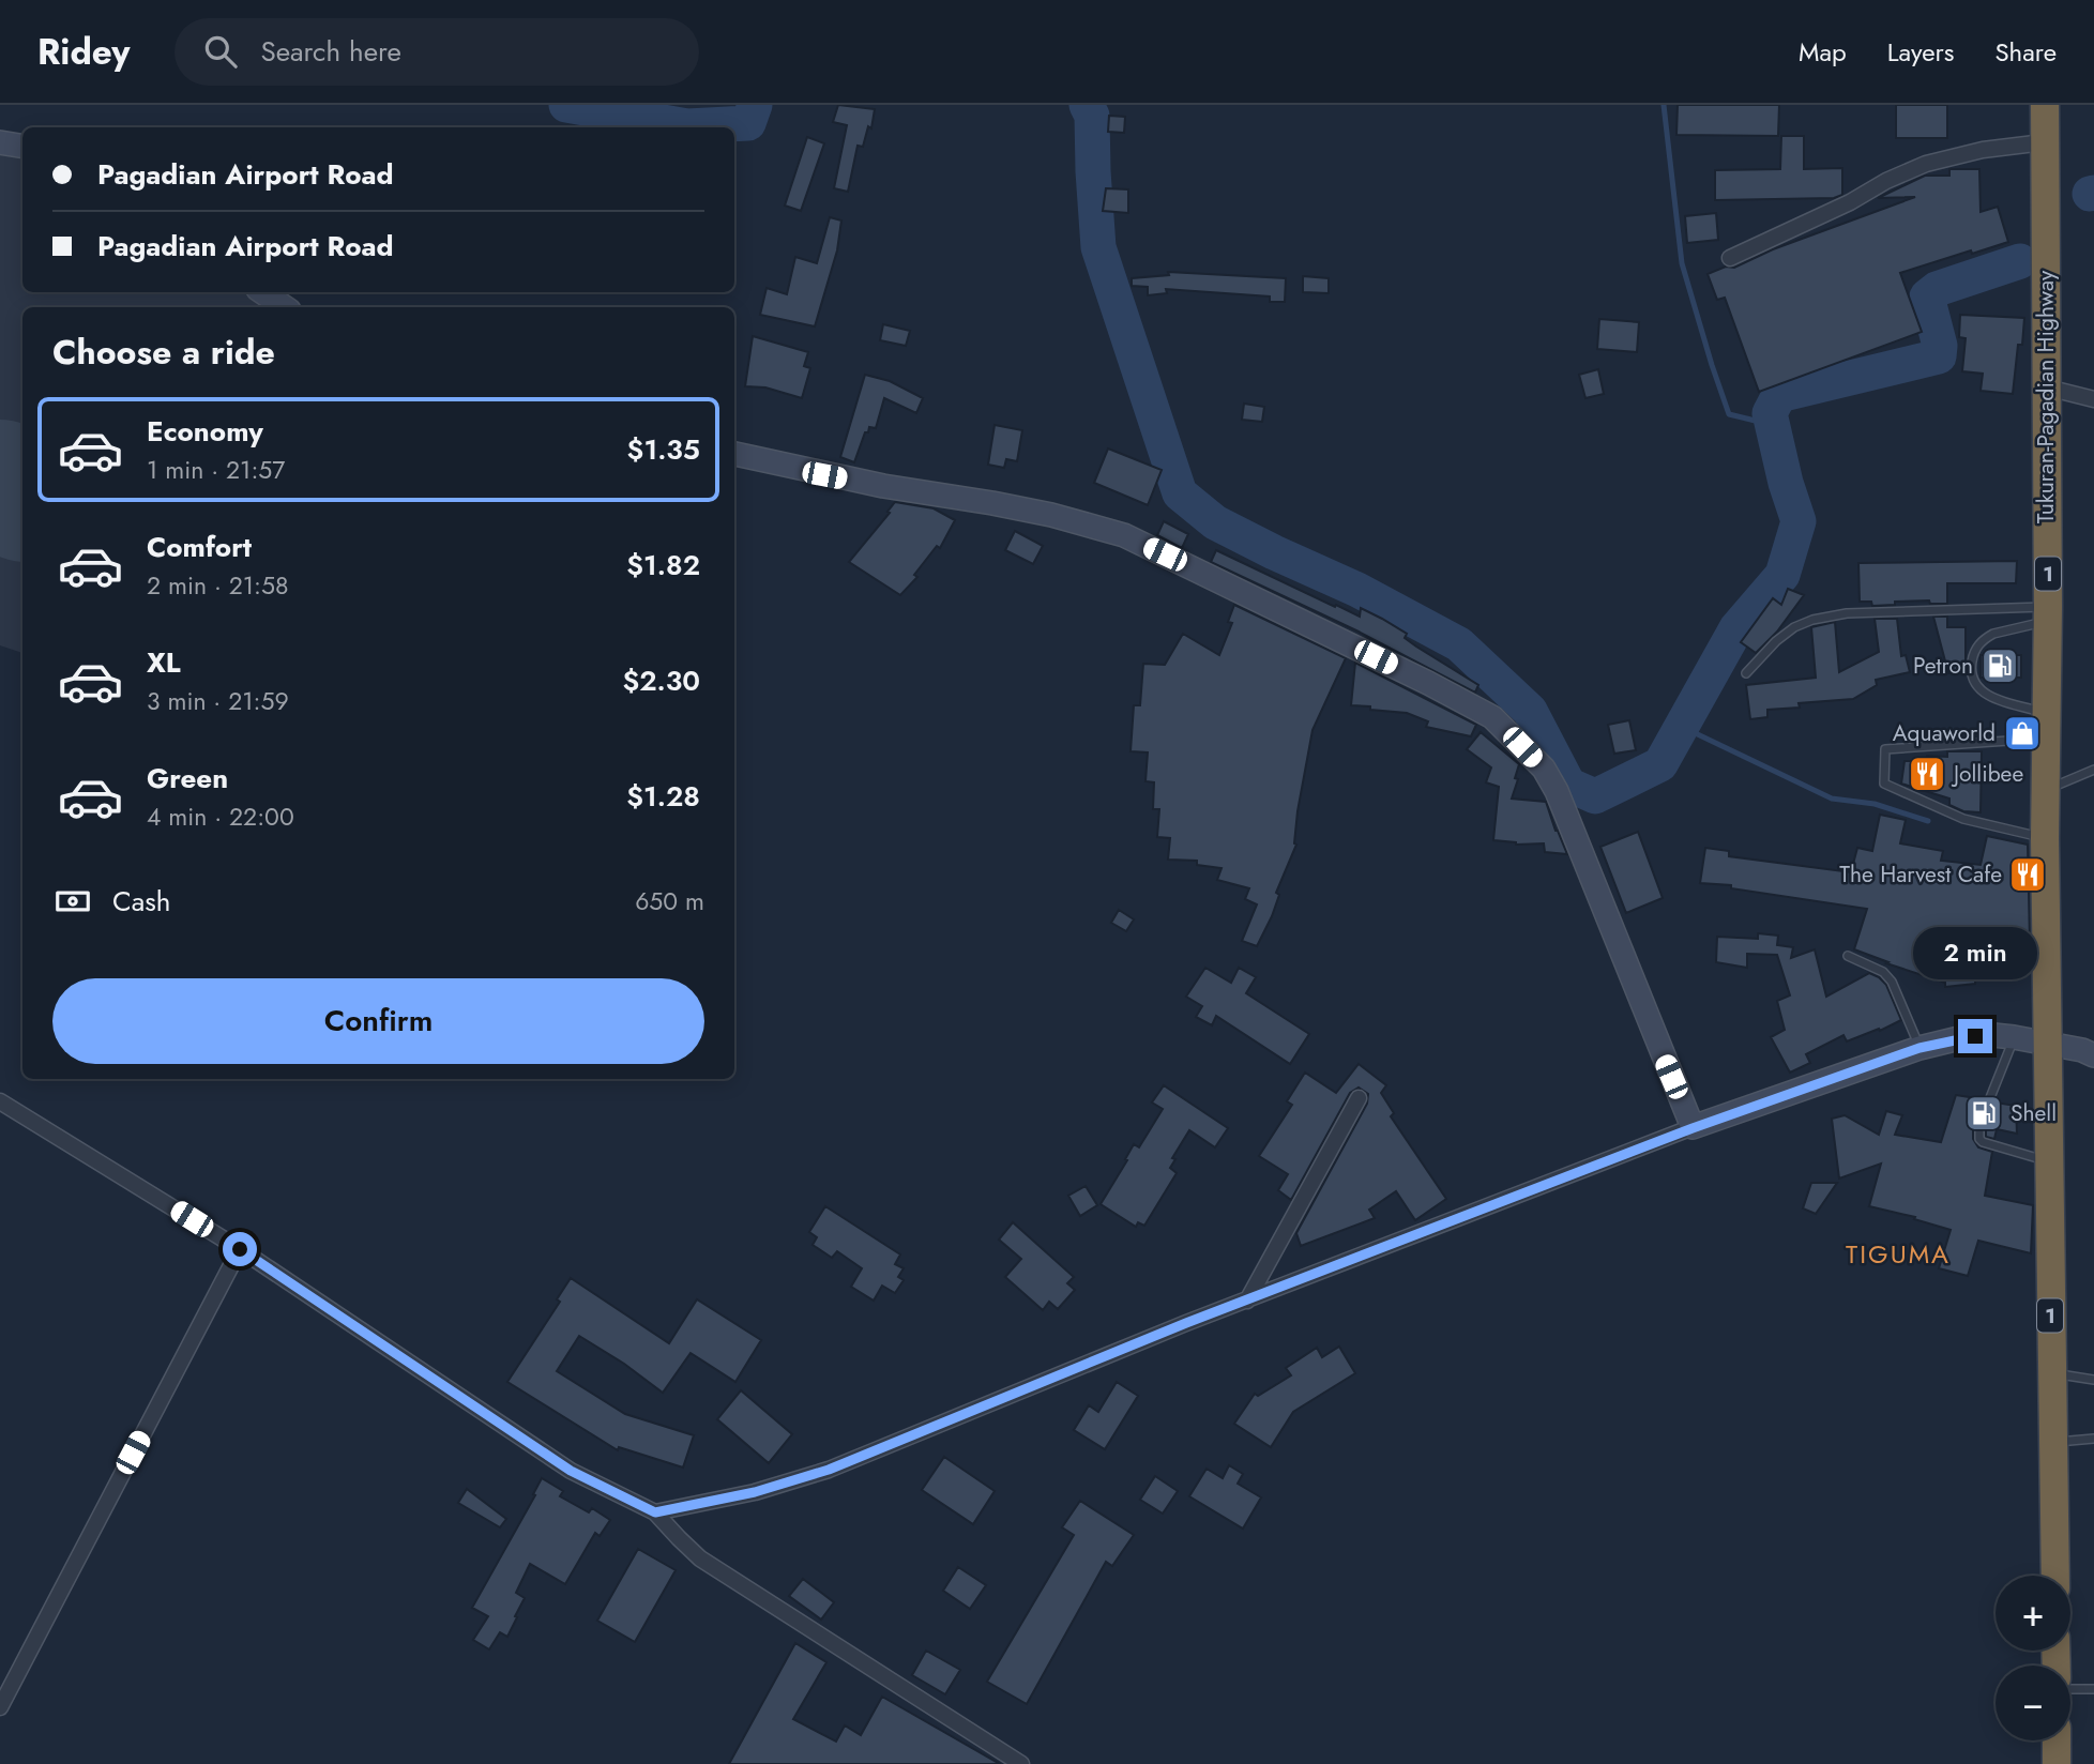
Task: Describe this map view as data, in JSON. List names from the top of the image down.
{
  "streets": {
    "highway": ["Tukuran-Pagadian Highway", "1"]
  },
  "districts": ["TIGUMA"],
  "places": {
    "fuel station": ["Petron", "Shell"],
    "shop": ["Aquaworld"],
    "restaurant": ["Jollibee", "The Harvest Cafe"]
  },
  "page": {
    "header": "Ridey",
    "search": "Search here",
    "nav": ["Map", "Layers", "Share"],
    "banner": ["Pagadian Airport Road", "Pagadian Airport Road"],
    "heading": "Choose a ride",
    "list": [
      {
        "name": "Economy",
        "note": "1 min · 21:57",
        "value": "$1.35"
      },
      {
        "name": "Comfort",
        "note": "2 min · 21:58",
        "value": "$1.82"
      },
      {
        "name": "XL",
        "note": "3 min · 21:59",
        "value": "$2.30"
      },
      {
        "name": "Green",
        "note": "4 min · 22:00",
        "value": "$1.28"
      }
    ],
    "pay": ["Cash", "650 m"],
    "bubble": "2 min",
    "buttons": "Confirm",
    "map_buttons": ["+", "−"]
  }
}
